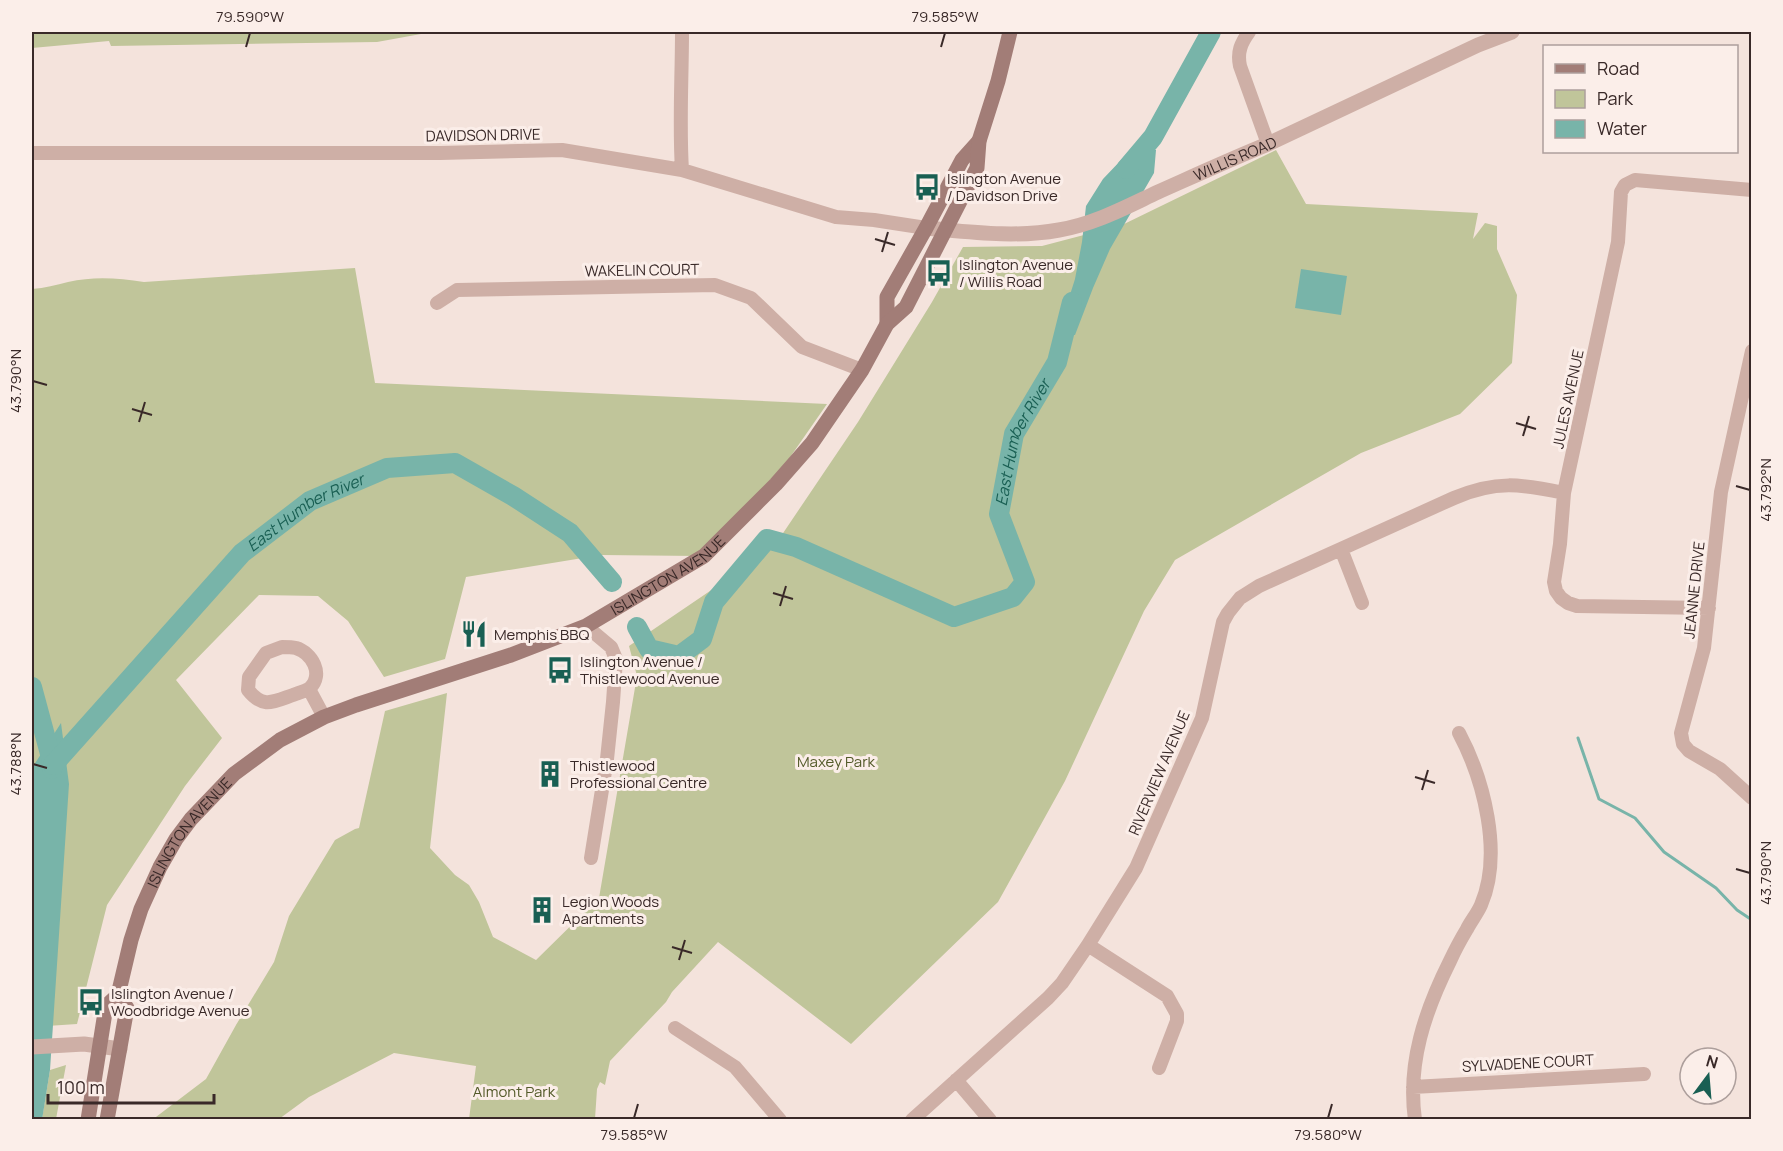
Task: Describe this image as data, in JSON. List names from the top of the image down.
{
  "streets": {
    "main road": ["ISLINGTON AVENUE"],
    "street": [
      "DAVIDSON DRIVE",
      "WILLIS ROAD",
      "WAKELIN COURT",
      "JULES AVENUE",
      "JEANNE DRIVE",
      "RIVERVIEW AVENUE",
      "SYLVADENE COURT"
    ]
  },
  "crossings": [
    ["DAVIDSON DRIVE", "WILLIS ROAD"],
    ["DAVIDSON DRIVE", "ISLINGTON AVENUE"],
    ["WILLIS ROAD", "ISLINGTON AVENUE"],
    ["WAKELIN COURT", "ISLINGTON AVENUE"],
    ["JULES AVENUE", "JEANNE DRIVE"],
    ["JULES AVENUE", "RIVERVIEW AVENUE"]
  ],
  "water": ["East Humber River"],
  "parks": ["Maxey Park", "Almont Park"],
  "places": {
    "bus stop": [
      "Islington Avenue / Davidson Drive",
      "Islington Avenue / Willis Road",
      "Islington Avenue / Thistlewood Avenue",
      "Islington Avenue / Woodbridge Avenue"
    ],
    "restaurant": ["Memphis BBQ"],
    "building": ["Thistlewood Professional Centre", "Legion Woods Apartments"]
  },
  "legend": ["Road", "Park", "Water"],
  "scale_bar": "100 m",
  "north": "top",
  "coordinates": [
    "79.590°W",
    "79.585°W",
    "43.790°N",
    "43.792°N",
    "43.788°N",
    "79.580°W"
  ]
}
